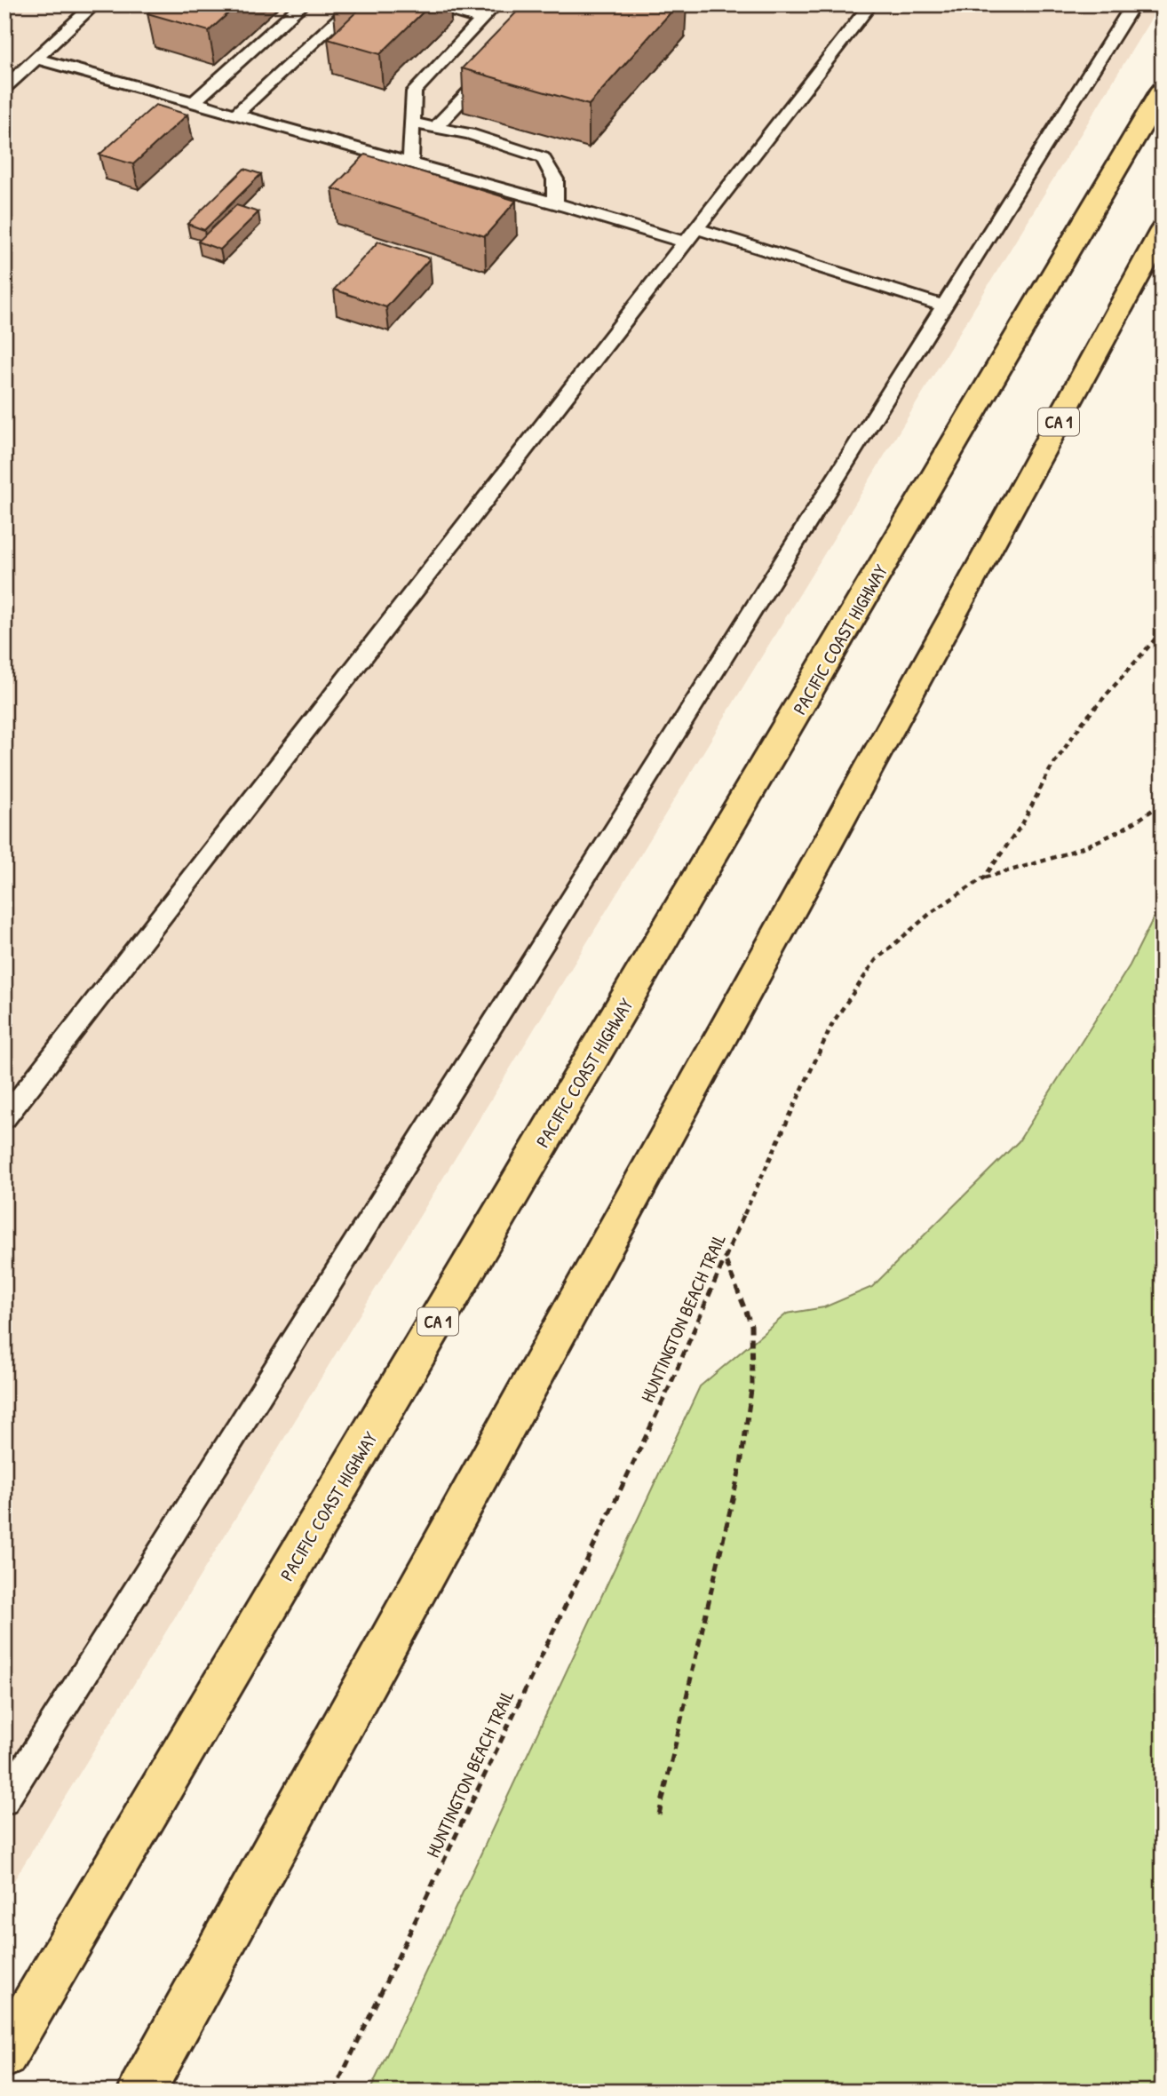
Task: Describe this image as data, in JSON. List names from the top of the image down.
{
  "streets": {
    "highway": ["CA 1", "PACIFIC COAST HIGHWAY"],
    "path": ["HUNTINGTON BEACH TRAIL"]
  }
}
